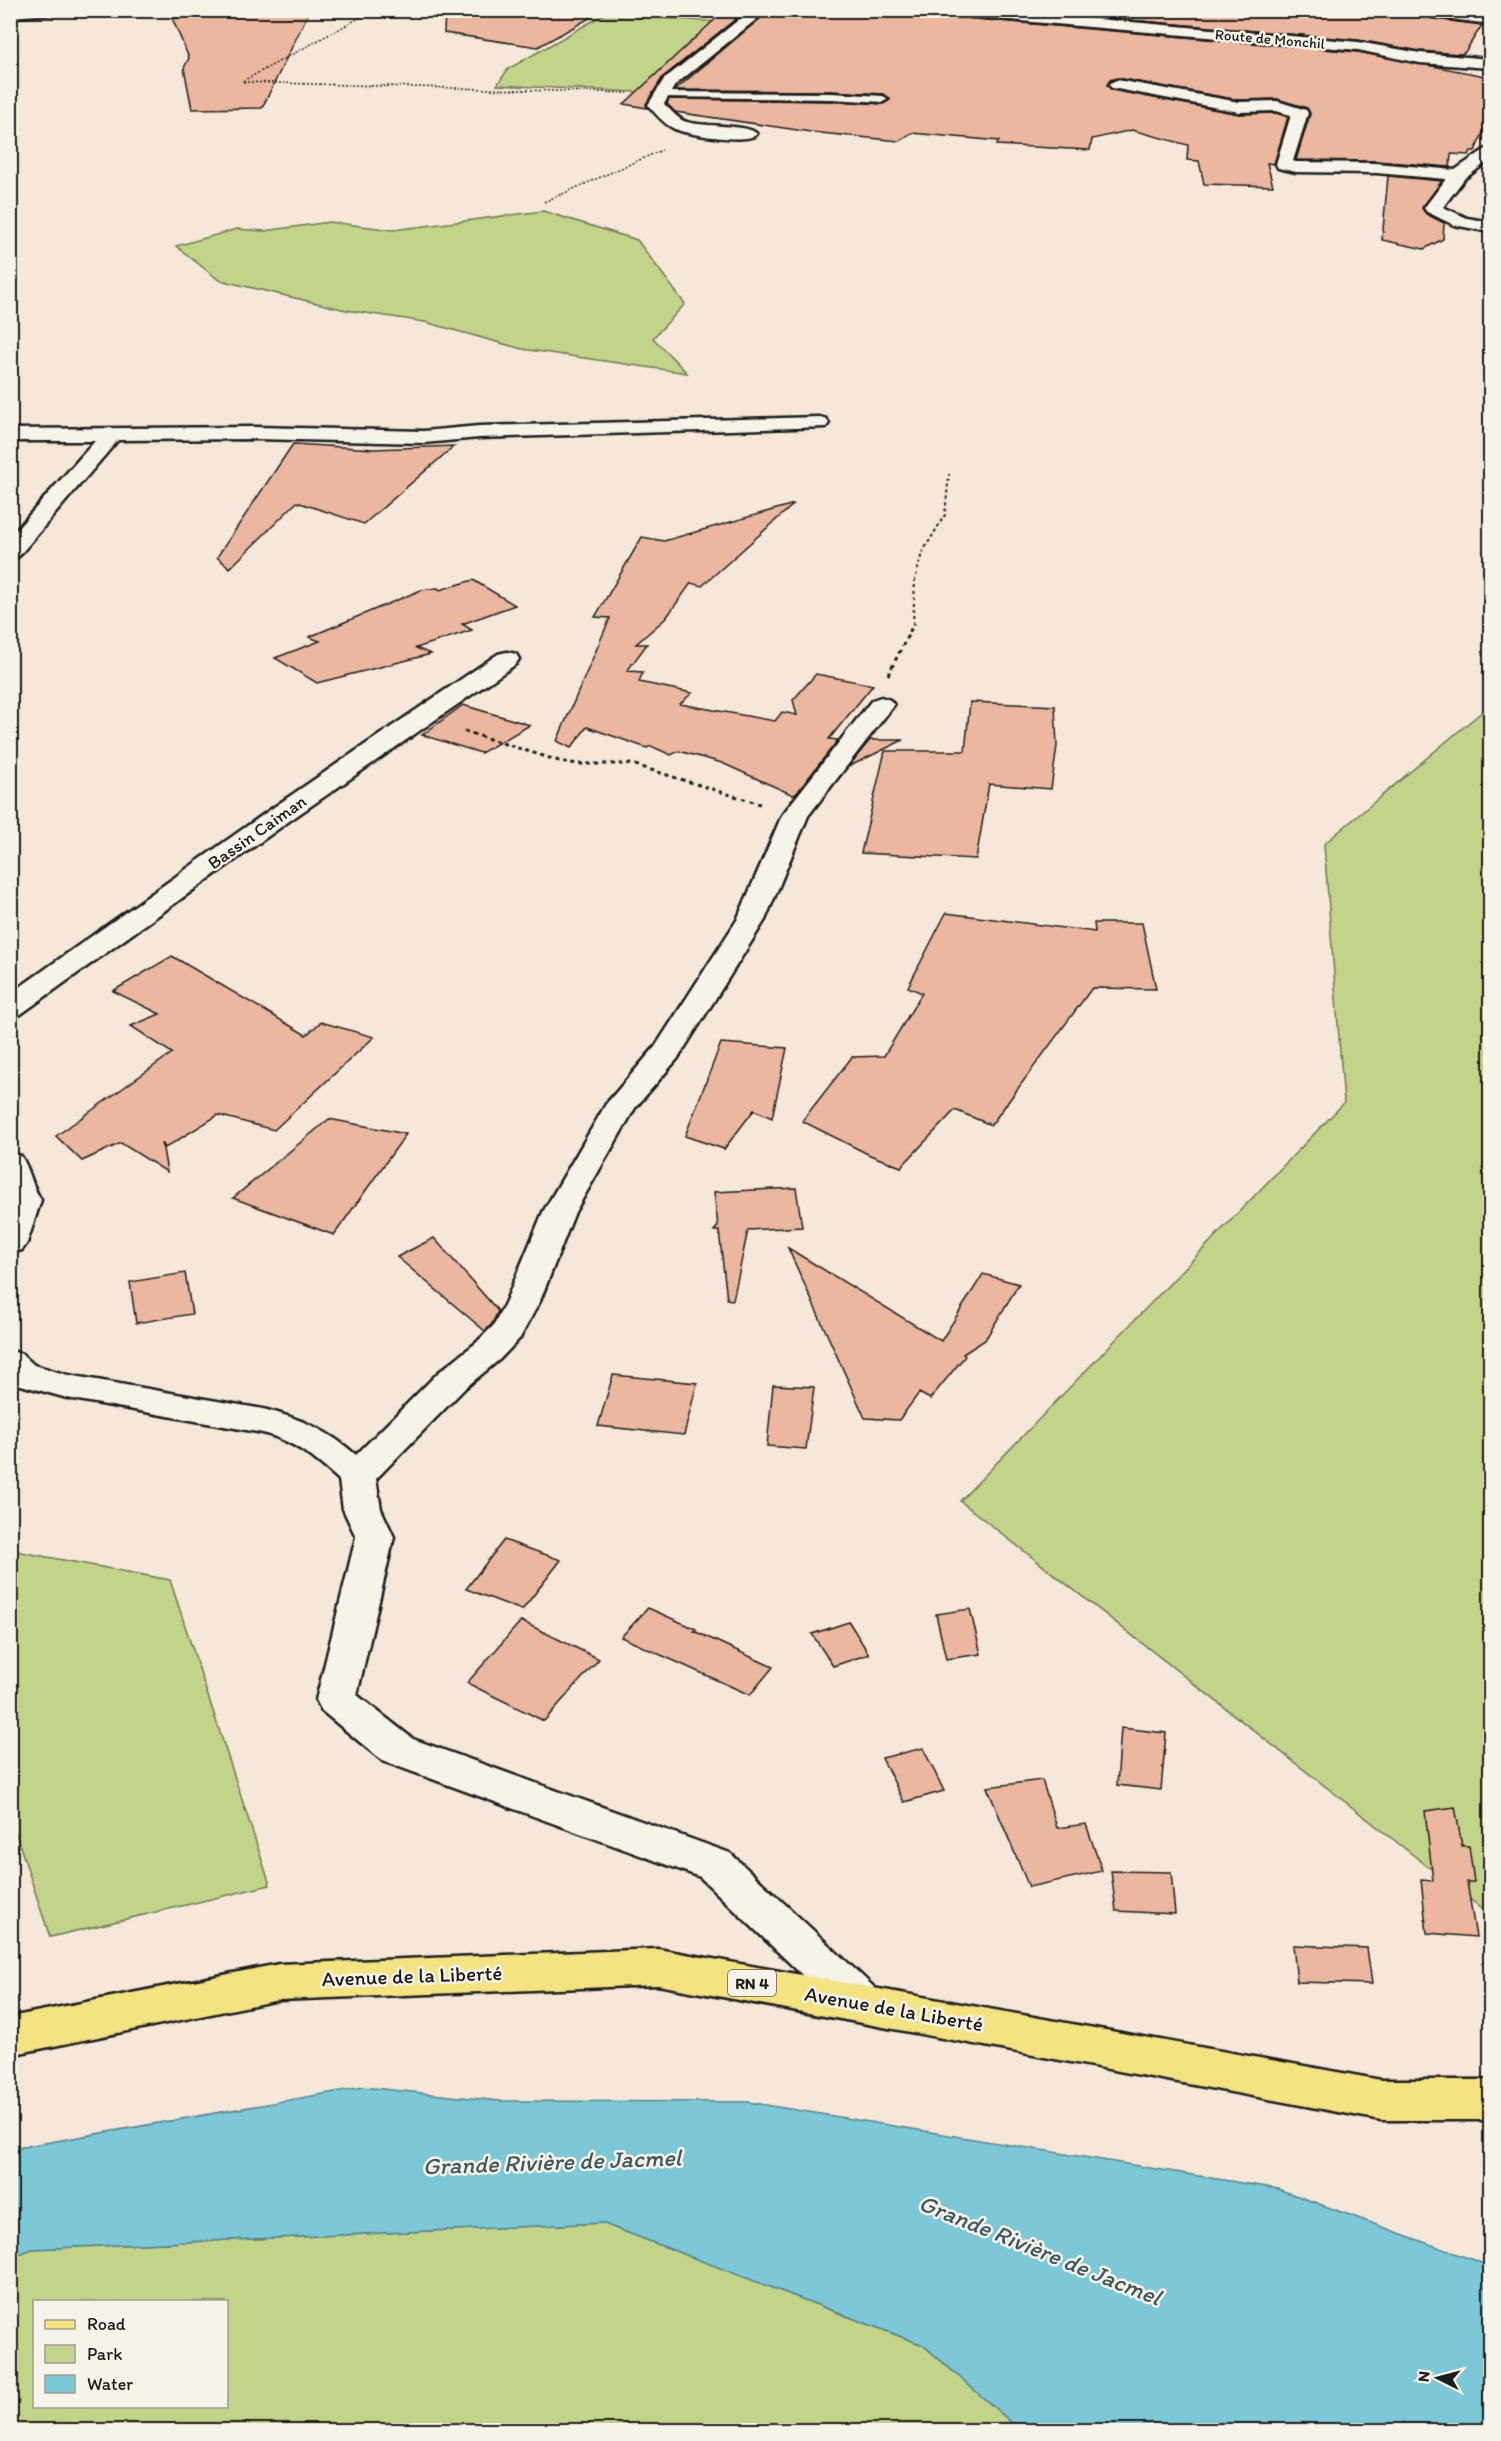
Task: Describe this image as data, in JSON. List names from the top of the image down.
{
  "streets": {
    "main road": ["Avenue de la Liberté", "RN 4"],
    "street": ["Route de Monchil", "Bassin Caiman"]
  },
  "water": ["Grande Rivière de Jacmel"],
  "legend": ["Road", "Park", "Water"],
  "north": "left"
}
